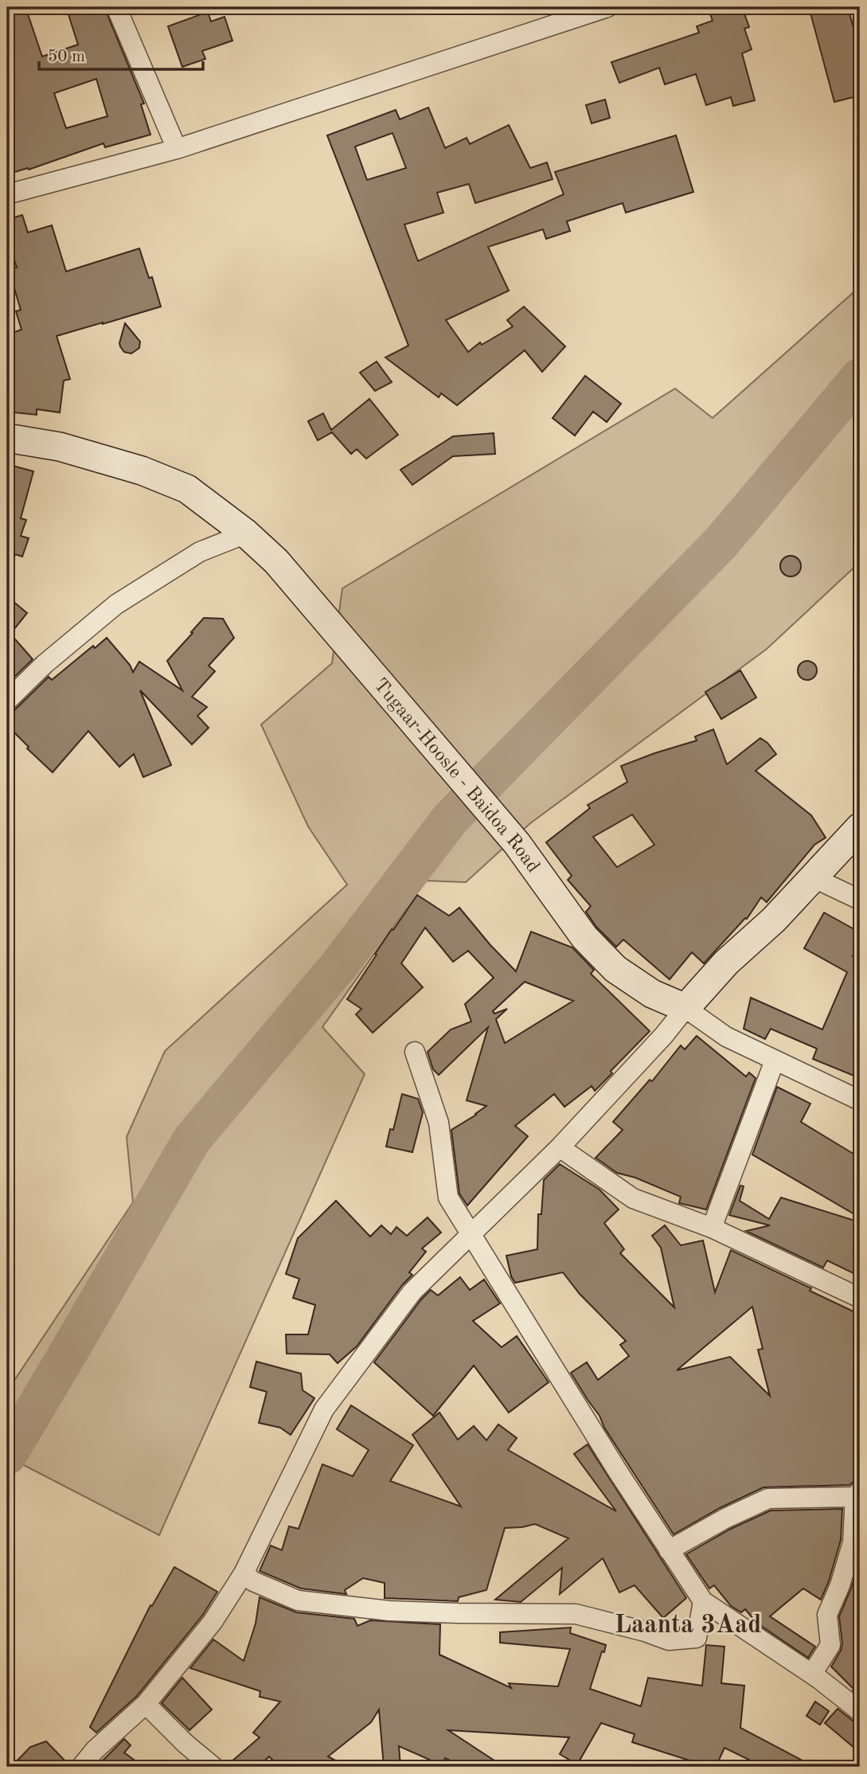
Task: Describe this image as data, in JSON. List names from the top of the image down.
{
  "streets": {
    "main road": ["Tugaar-Hoosle - Baidoa Road"]
  },
  "districts": ["Laanta 3Aad"],
  "scale_bar": "50 m"
}
